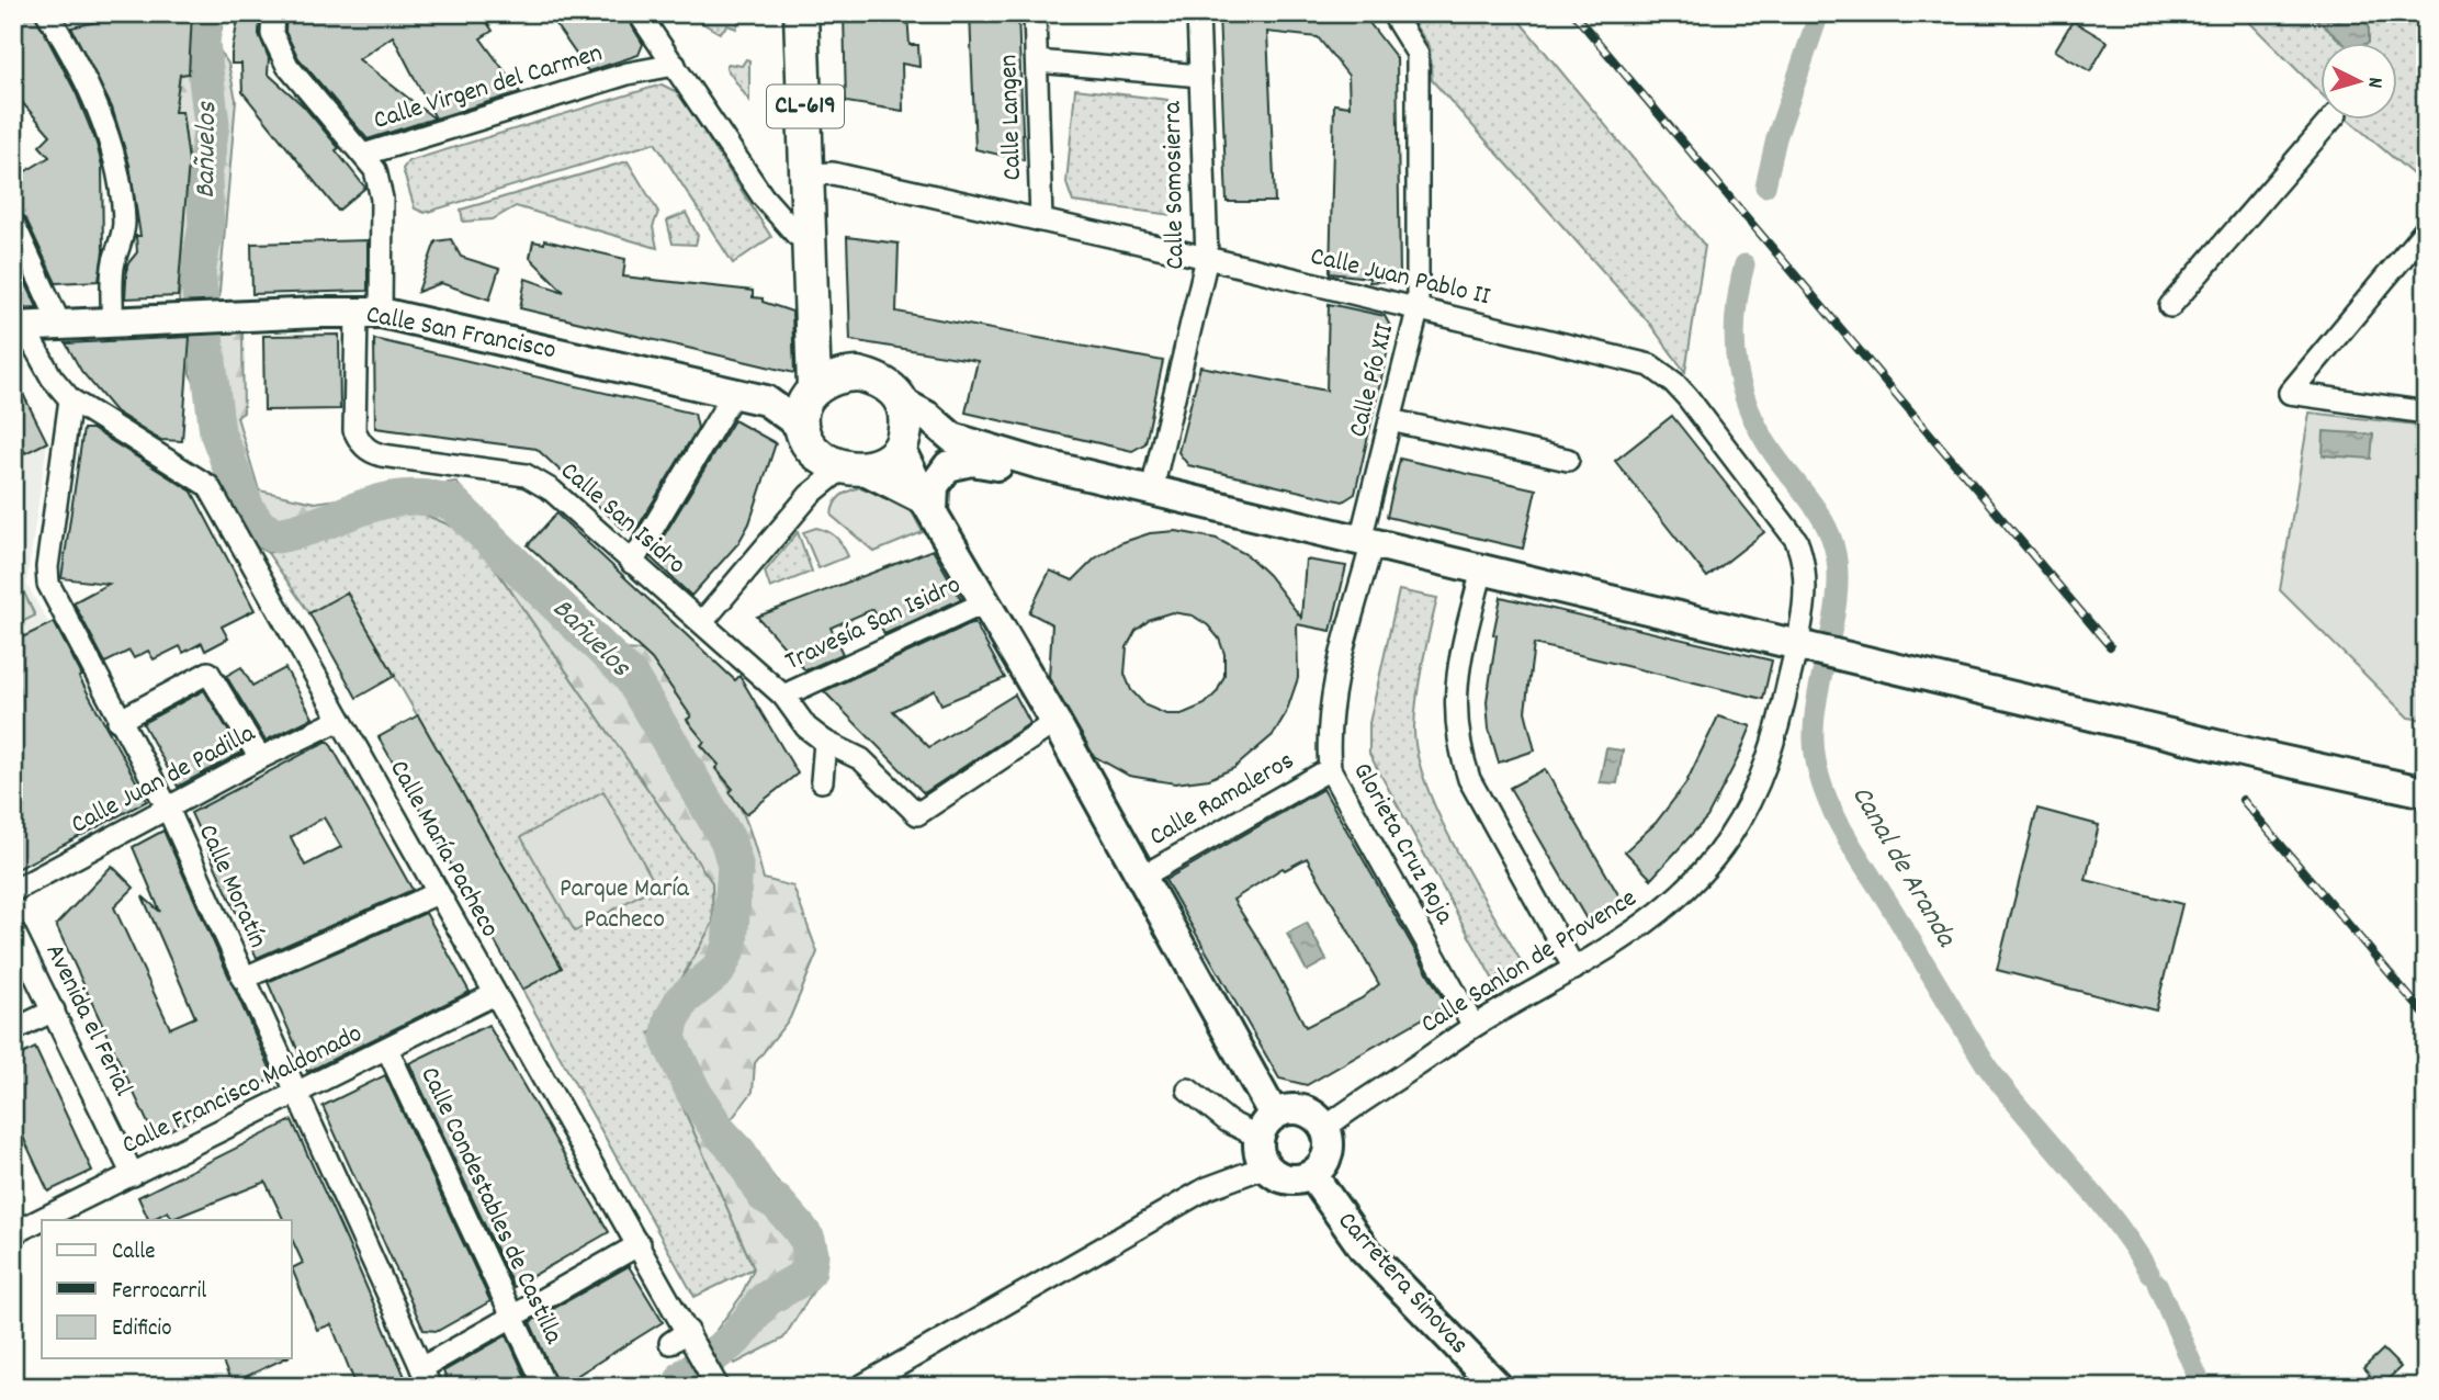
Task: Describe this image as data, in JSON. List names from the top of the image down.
{
  "streets": {
    "main road": ["CL-619"],
    "street": [
      "Calle Virgen del Carmen",
      "Calle Langen",
      "Calle Somosierra",
      "Calle Juan Pablo II",
      "Calle San Francisco",
      "Calle Pío XII",
      "Calle San Isidro",
      "Travesía San Isidro",
      "Calle Juan de Padilla",
      "Calle Ramaleros",
      "Glorieta Cruz Roja",
      "Calle María Pacheco",
      "Calle Moratín",
      "Calle Sanlon de Provence",
      "Avenida el Ferial",
      "Calle Francisco Maldonado",
      "Calle Condestables de Castilla",
      "Carretera Sinovas"
    ]
  },
  "crossings": [
    ["CL-619", "Calle Juan Pablo II"],
    ["Calle Langen", "Calle Juan Pablo II"],
    ["Calle Somosierra", "Calle Juan Pablo II"],
    ["Calle Juan Pablo II", "Calle Pío XII"],
    ["Calle Juan Pablo II", "Calle Sanlon de Provence"],
    ["Calle San Francisco", "Calle San Isidro"],
    ["Calle Pío XII", "Glorieta Cruz Roja"],
    ["Calle San Isidro", "Travesía San Isidro"],
    ["Calle Juan de Padilla", "Calle María Pacheco"],
    ["Calle Juan de Padilla", "Calle Moratín"],
    ["Calle Ramaleros", "Glorieta Cruz Roja"],
    ["Glorieta Cruz Roja", "Calle Sanlon de Provence"],
    ["Calle María Pacheco", "Calle Moratín"],
    ["Calle María Pacheco", "Calle Francisco Maldonado"],
    ["Calle Moratín", "Calle Francisco Maldonado"],
    ["Calle Sanlon de Provence", "Carretera Sinovas"],
    ["Avenida el Ferial", "Calle Francisco Maldonado"],
    ["Calle Francisco Maldonado", "Calle Condestables de Castilla"]
  ],
  "water": ["Bañuelos", "Canal de Aranda"],
  "parks": ["Parque María Pacheco"],
  "legend": ["Calle", "Ferrocarril", "Edificio"],
  "north": "right"
}
